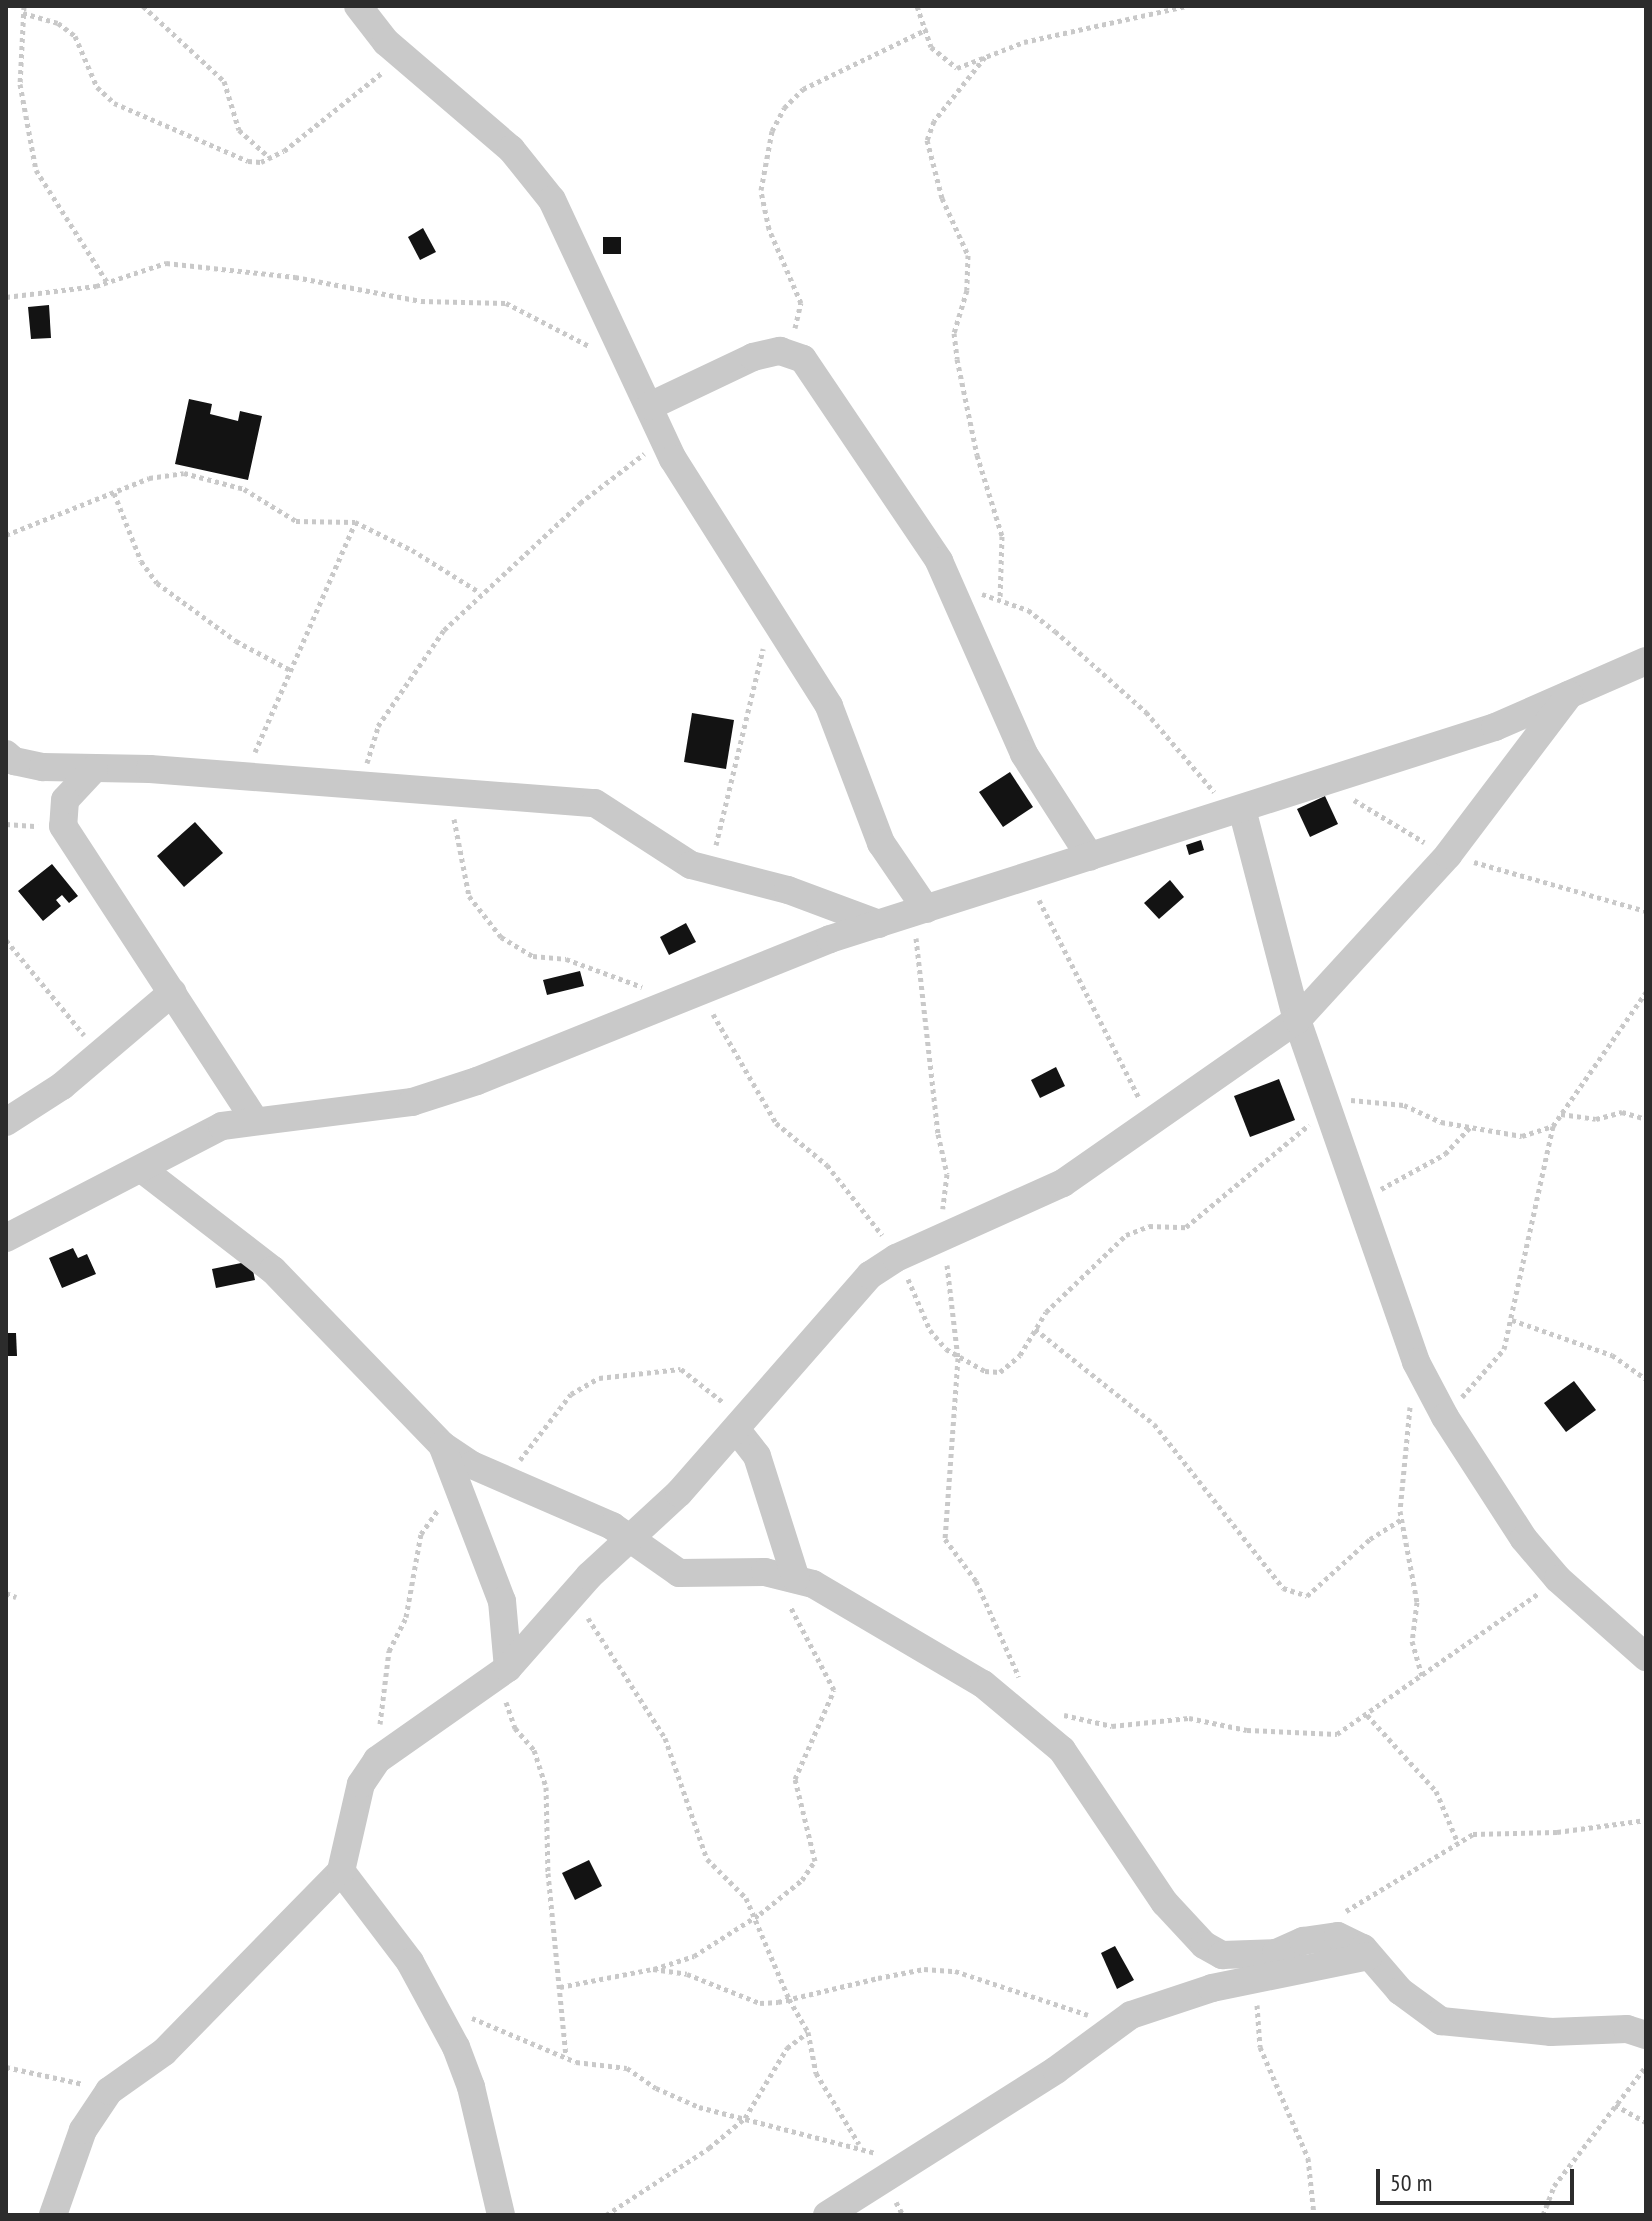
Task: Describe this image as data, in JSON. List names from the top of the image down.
{
  "scale_bar": "50 m"
}
